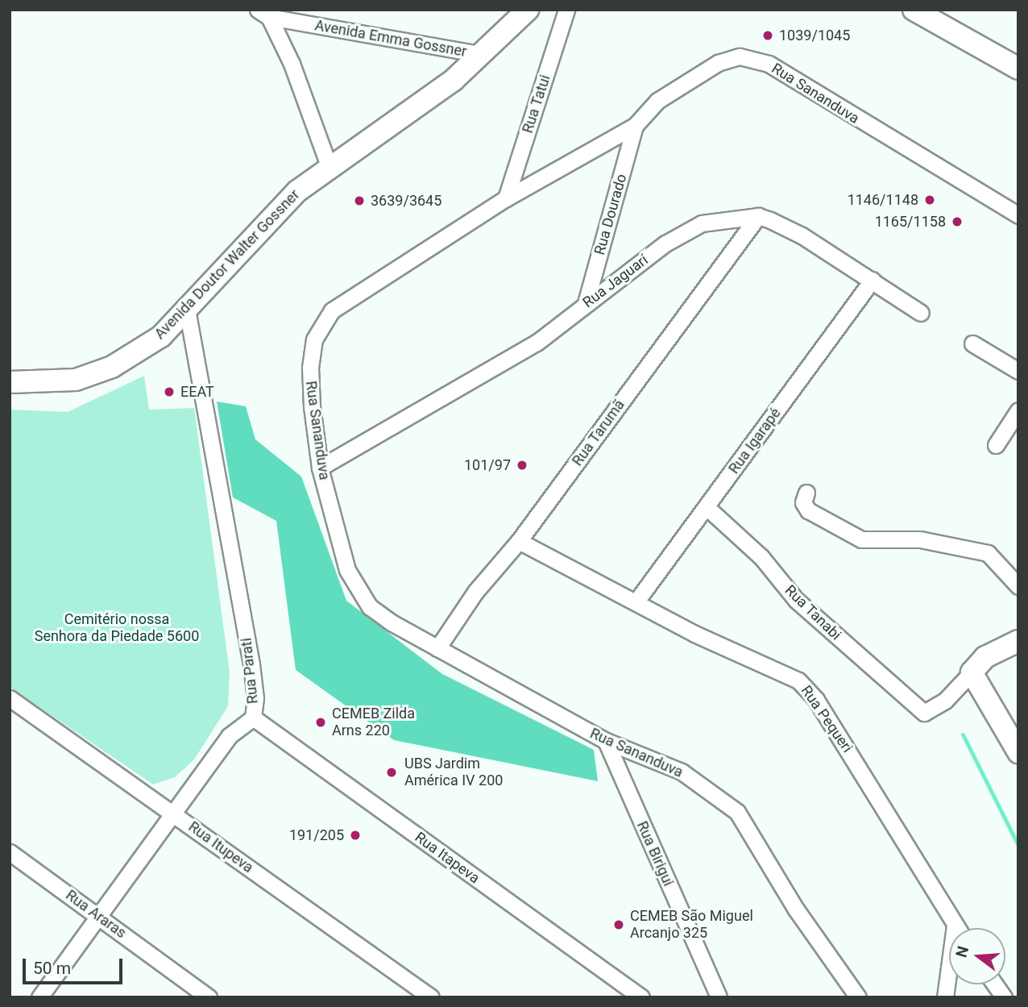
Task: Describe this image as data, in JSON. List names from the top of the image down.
{
  "streets": {
    "main road": ["Avenida Doutor Walter Gossner"],
    "street": [
      "Avenida Emma Gossner",
      "Rua Sananduva",
      "Rua Tatui",
      "Rua Dourado",
      "Rua Jaguarí",
      "Rua Tarumã",
      "Rua Igarapé",
      "Rua Tanabi",
      "Rua Parati",
      "Rua Pequeri",
      "Rua Itupeva",
      "Rua Birigui",
      "Rua Itapeva",
      "Rua Araras"
    ]
  },
  "crossings": [
    ["Avenida Emma Gossner", "Avenida Doutor Walter Gossner"],
    ["Rua Sananduva", "Rua Tatui"],
    ["Rua Sananduva", "Rua Dourado"],
    ["Rua Sananduva", "Rua Jaguarí"],
    ["Rua Sananduva", "Rua Tarumã"],
    ["Rua Sananduva", "Rua Birigui"],
    ["Rua Dourado", "Rua Jaguarí"],
    ["Avenida Doutor Walter Gossner", "Rua Parati"],
    ["Rua Jaguarí", "Rua Tarumã"],
    ["Rua Tarumã", "Rua Pequeri"],
    ["Rua Igarapé", "Rua Tanabi"],
    ["Rua Igarapé", "Rua Pequeri"],
    ["Rua Parati", "Rua Itupeva"],
    ["Rua Parati", "Rua Itapeva"],
    ["Rua Parati", "Rua Araras"]
  ],
  "parks": ["Cemitério nossa Senhora da Piedade 5600"],
  "places": [
    "1039/1045",
    "1146/1148",
    "3639/3645",
    "1165/1158",
    "EEAT",
    "101/97",
    "CEMEB Zilda Arns 220",
    "UBS Jardim América IV 200",
    "191/205",
    "CEMEB São Miguel Arcanjo 325"
  ],
  "scale_bar": "50 m",
  "north": "left"
}
